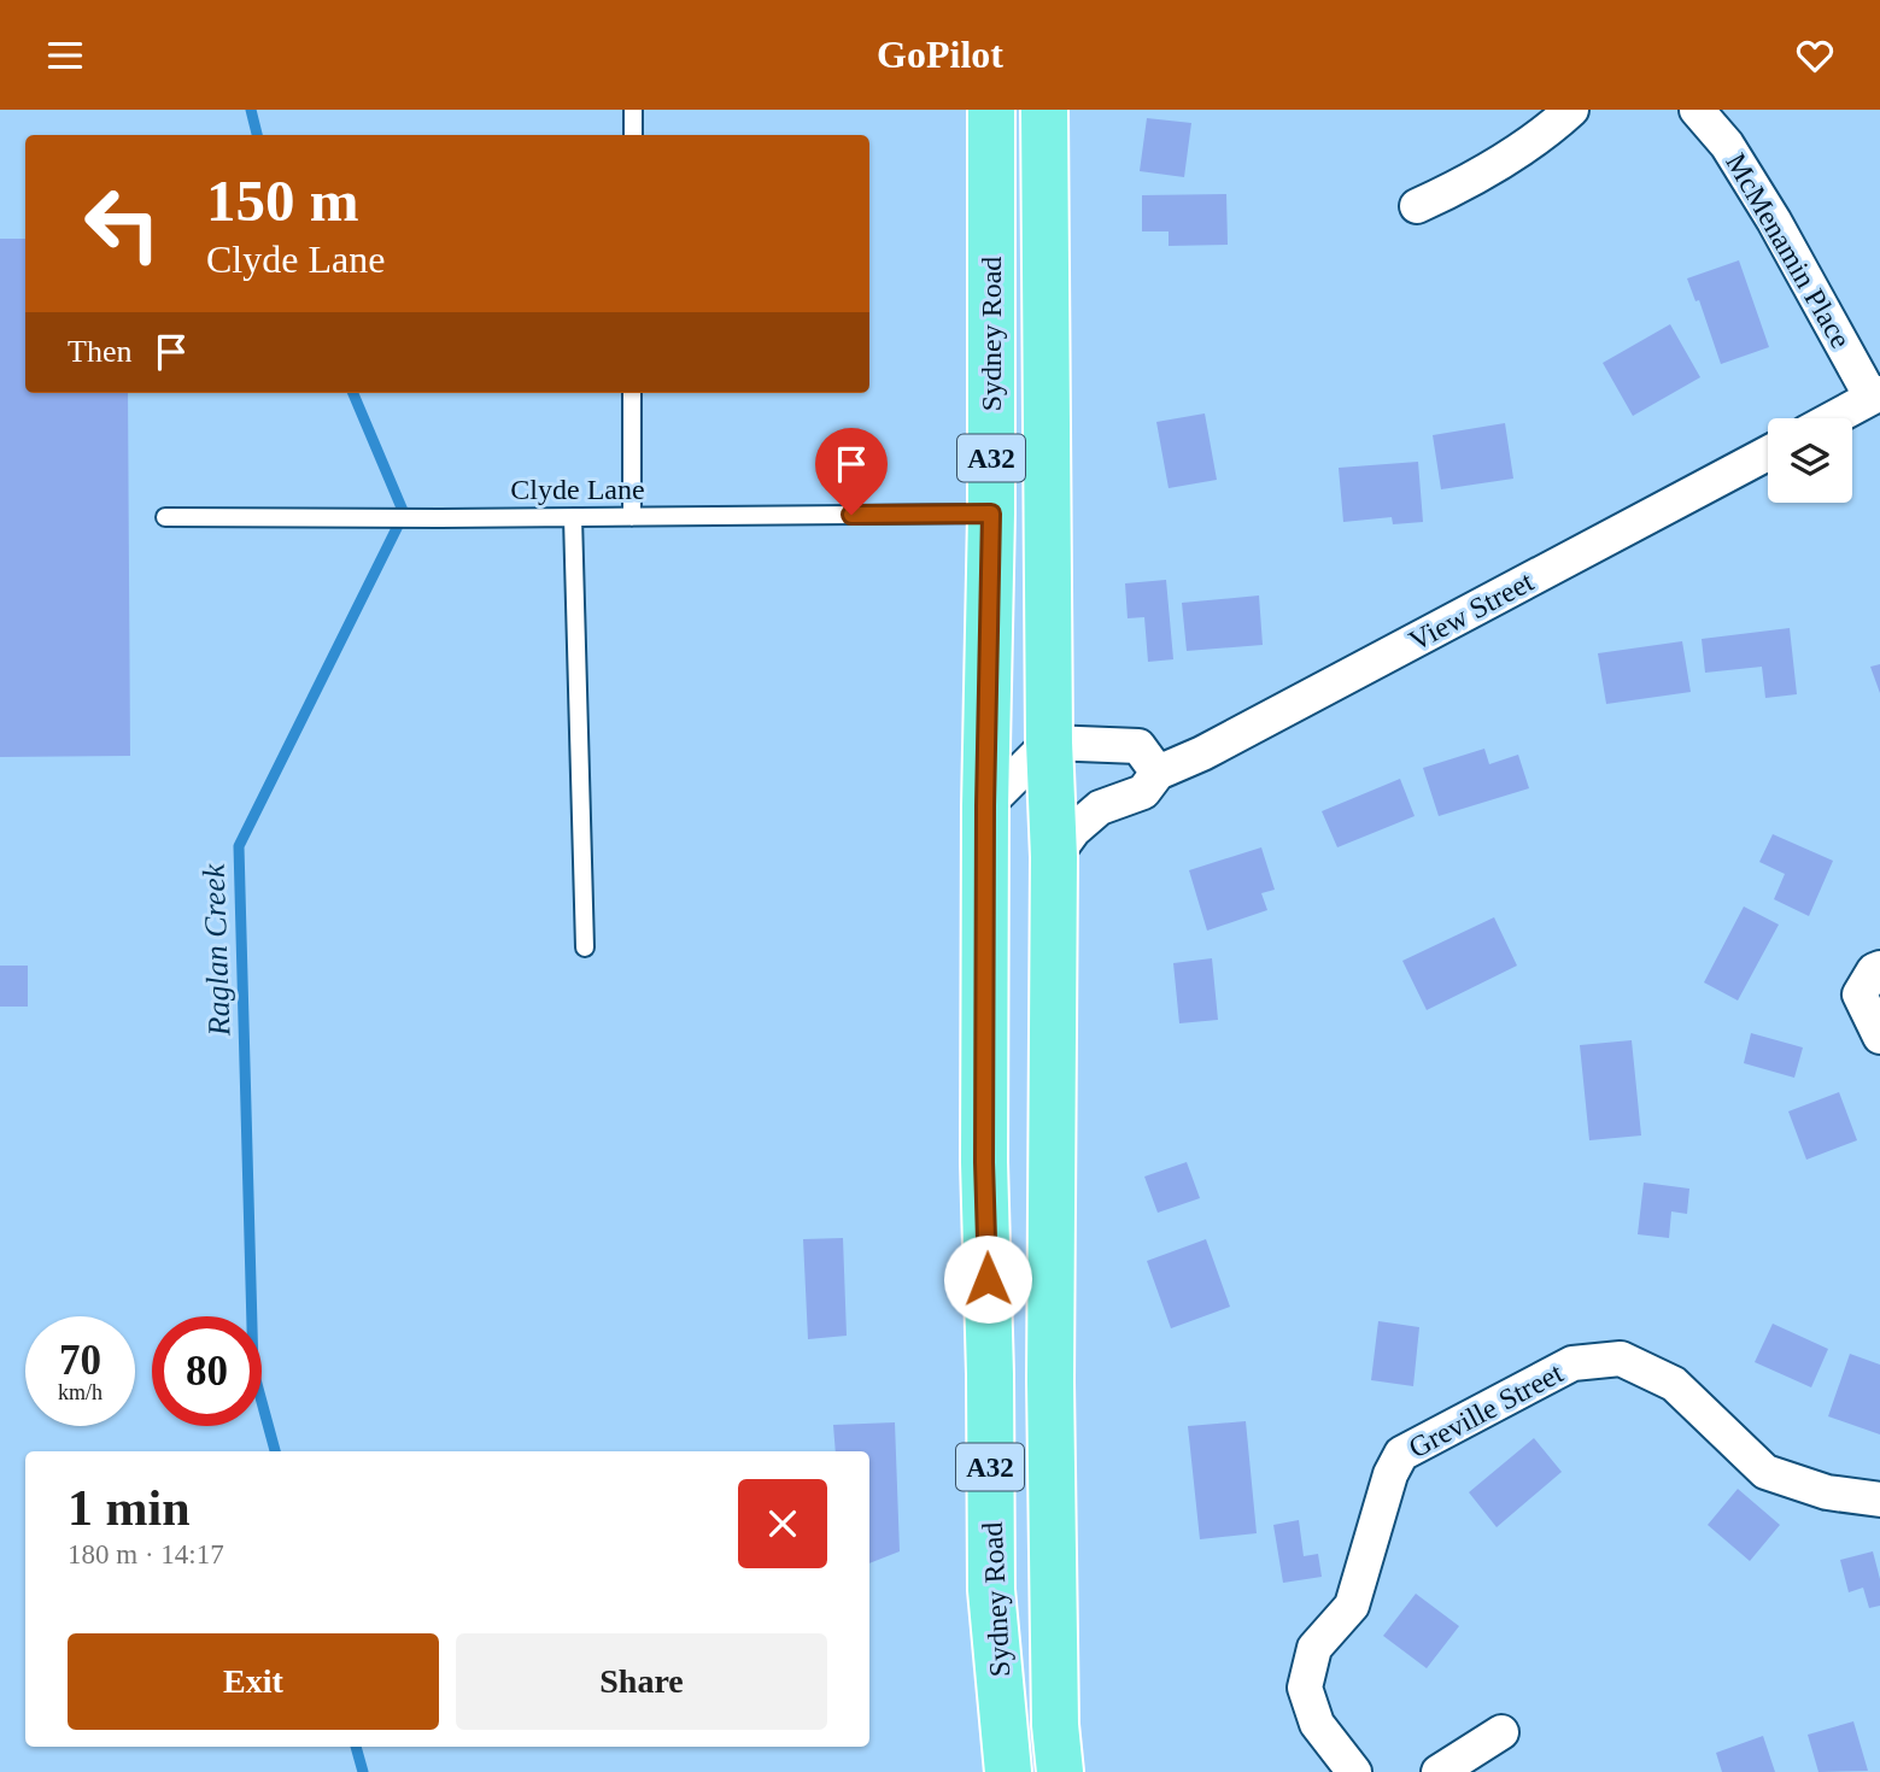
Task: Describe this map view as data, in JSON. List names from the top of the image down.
{
  "streets": {
    "highway": ["Sydney Road", "A32"],
    "street": ["McMenamin Place", "View Street", "Greville Street"],
    "lane": ["Clyde Lane"]
  },
  "crossings": [
    ["Sydney Road", "Clyde Lane"],
    ["Sydney Road", "View Street"]
  ],
  "water": ["Raglan Creek"],
  "page": {
    "header": "GoPilot",
    "turn": ["150 m", "Clyde Lane"],
    "then": "Then",
    "speed": "70 km/h",
    "limit": "80",
    "heading": ["1 min", "180 m · 14:17"],
    "buttons": ["Exit", "Share"]
  }
}
